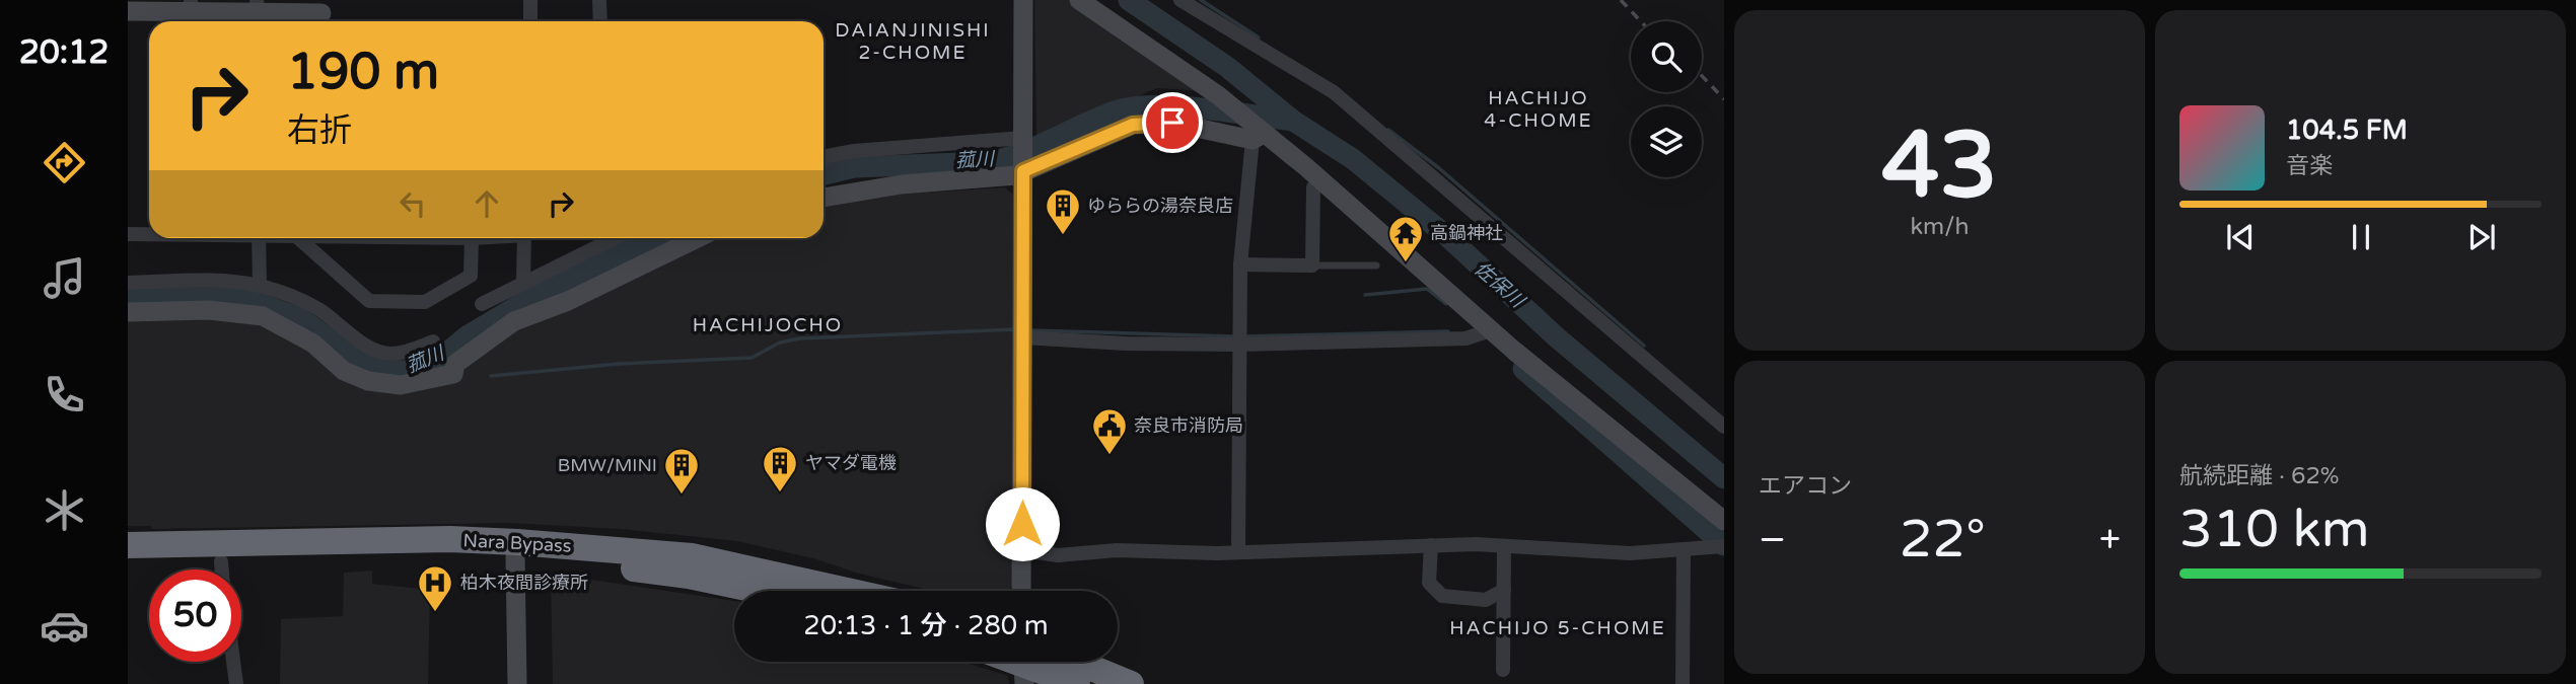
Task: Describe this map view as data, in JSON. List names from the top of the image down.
{
  "streets": {
    "highway": ["Nara Bypass"]
  },
  "districts": [
    "DAIANJINISHI 2-CHOME",
    "HACHIJO 4-CHOME",
    "HACHIJOCHO",
    "HACHIJO 5-CHOME"
  ],
  "water": ["菰川", "佐保川"],
  "places": {
    "building": ["ゆららの湯奈良店", "ヤマダ電機", "BMW/MINI"],
    "temple": ["高鍋神社"],
    "public building": ["奈良市消防局"],
    "hospital": ["柏木夜間診療所"]
  },
  "page": {
    "tabs": "20:12",
    "tile": [
      ["43", "km/h"],
      "エアコン",
      ["航続距離 · 62%", "310 km"]
    ],
    "turn": ["190 m", "右折"],
    "song": ["104.5 FM", "音楽"],
    "heat": ["−", "22°", "+"],
    "limit": "50",
    "trip": "20:13 · 1 分 · 280 m"
  }
}
